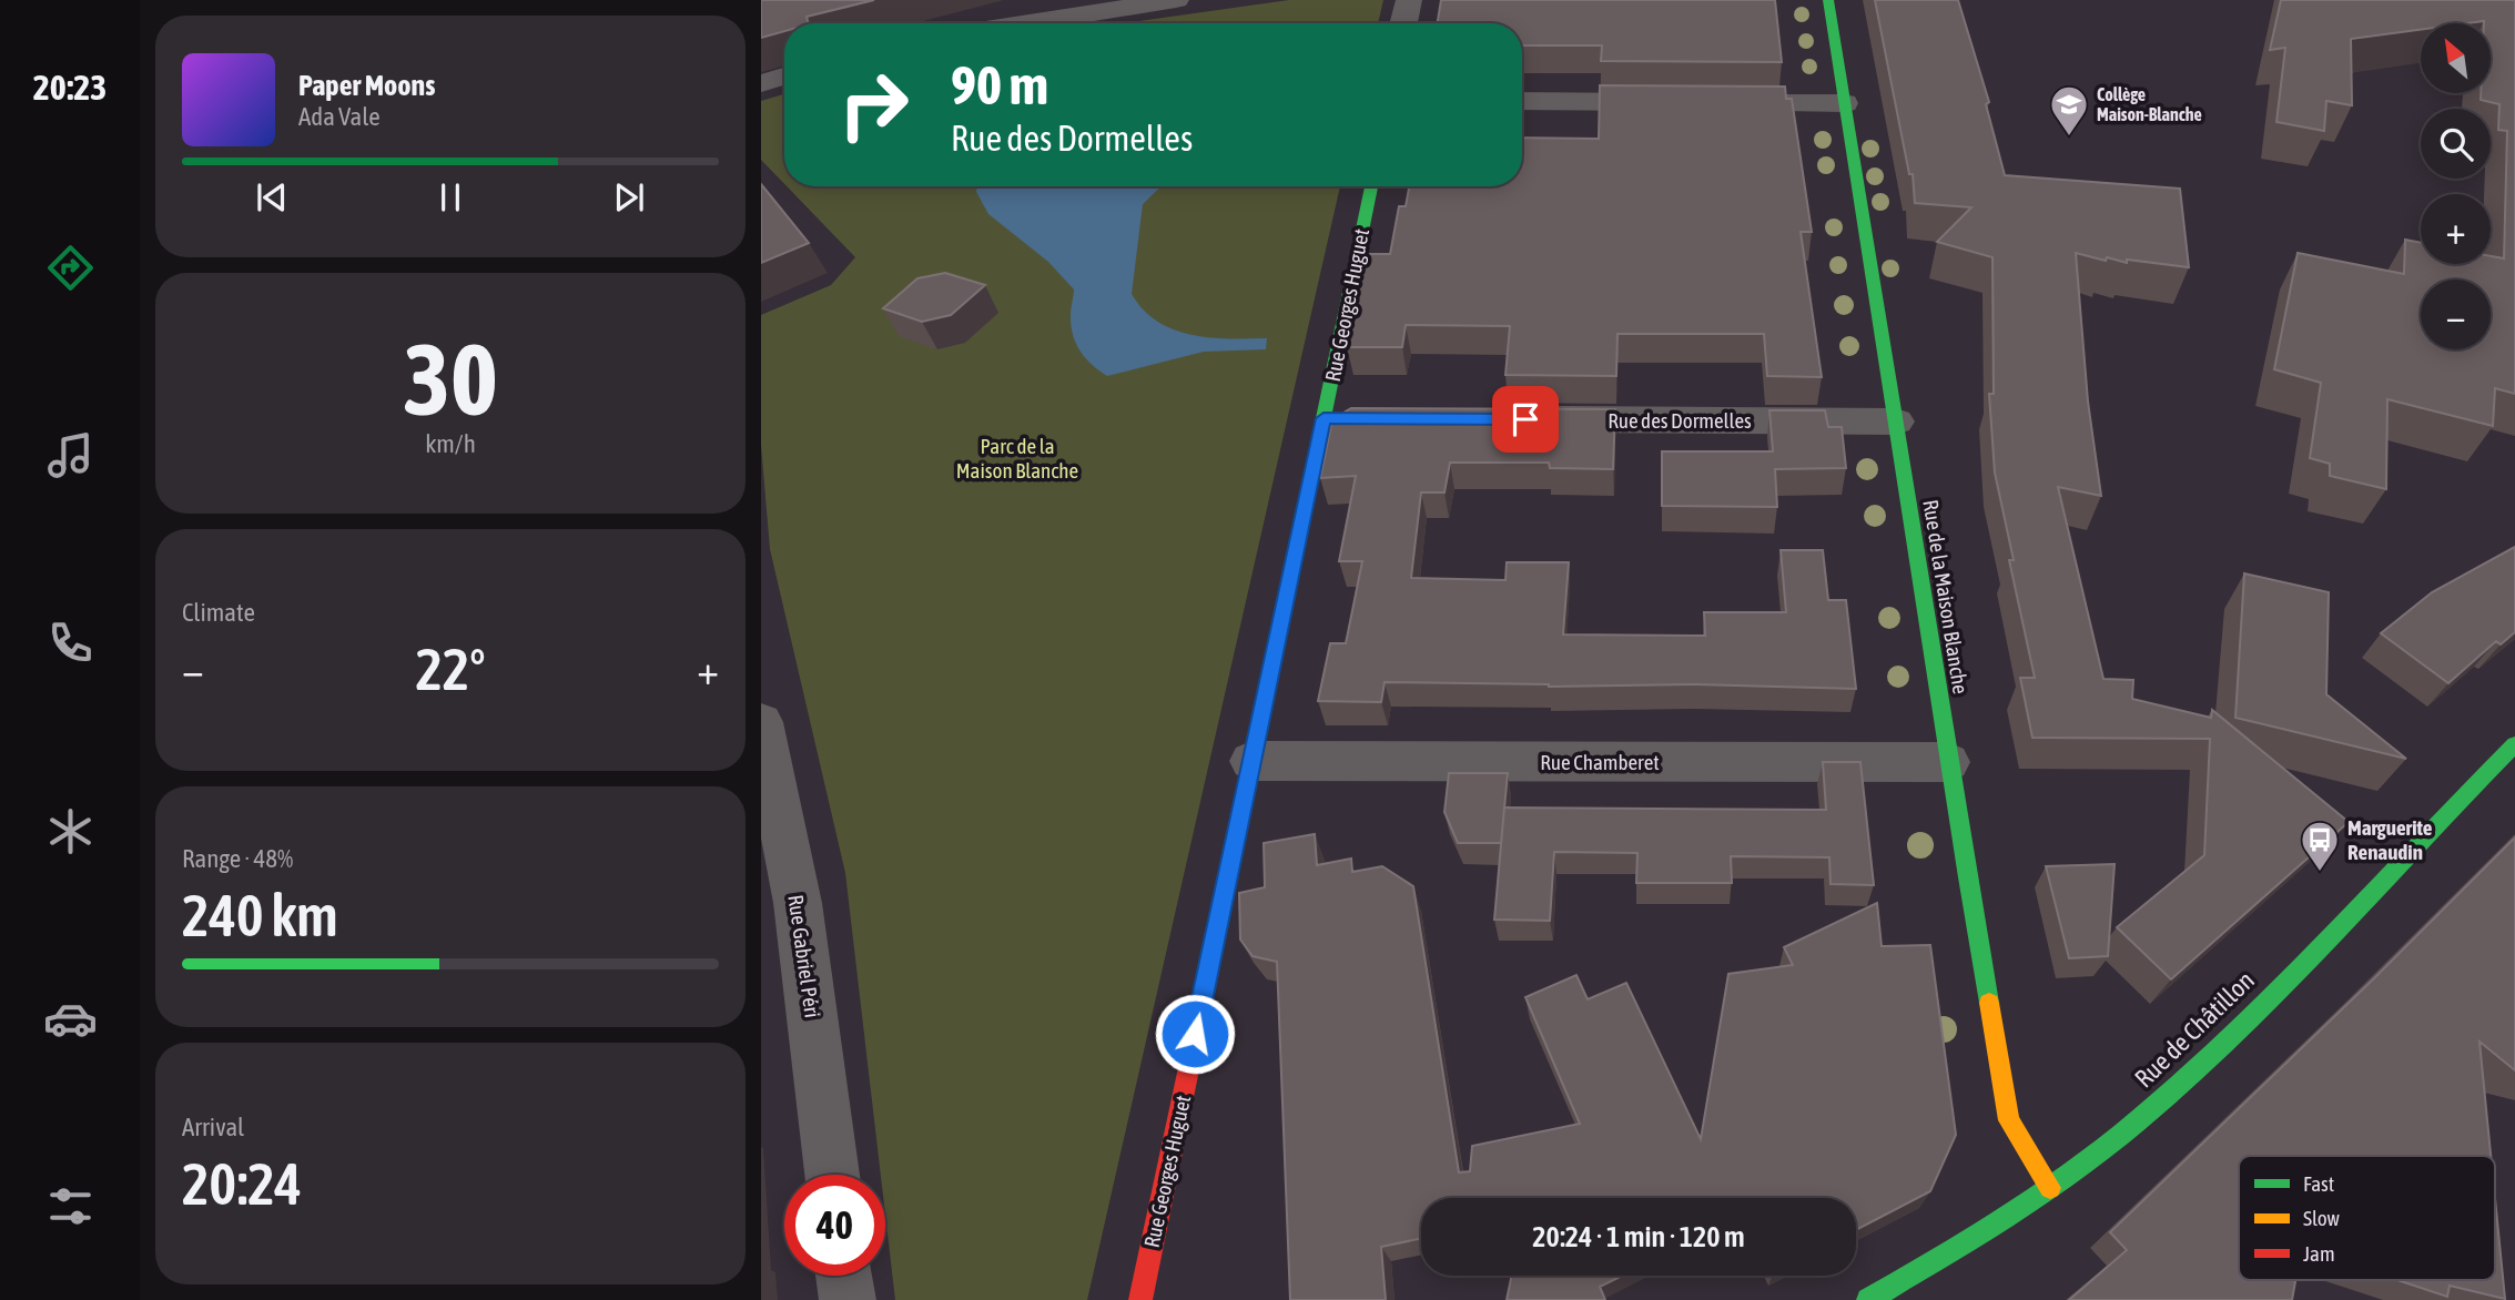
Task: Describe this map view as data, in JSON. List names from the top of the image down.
{
  "streets": {
    "street": [
      "Rue Georges Huguet",
      "Rue des Dormelles",
      "Rue de la Maison Blanche",
      "Rue Chamberet",
      "Rue Gabriel Péri",
      "Rue de Châtillon"
    ]
  },
  "crossings": [
    ["Rue Georges Huguet", "Rue Chamberet"],
    ["Rue des Dormelles", "Rue de la Maison Blanche"],
    ["Rue de la Maison Blanche", "Rue Chamberet"],
    ["Rue de la Maison Blanche", "Rue de Châtillon"]
  ],
  "parks": ["Parc de la Maison Blanche"],
  "places": {
    "school or university": ["Collège Maison-Blanche"],
    "bus stop": ["Marguerite Renaudin"]
  },
  "legend": ["Fast", "Slow", "Jam"],
  "north": "top left",
  "page": {
    "tabs": "20:23",
    "map_buttons": ["+", "−"],
    "turn": ["90 m", "Rue des Dormelles"],
    "song": ["Paper Moons", "Ada Vale"],
    "tile": [
      ["30", "km/h"],
      "Climate",
      ["Range · 48%", "240 km"],
      ["Arrival", "20:24"]
    ],
    "heat": ["−", "22°", "+"],
    "limit": "40",
    "trip": "20:24 · 1 min · 120 m"
  }
}
